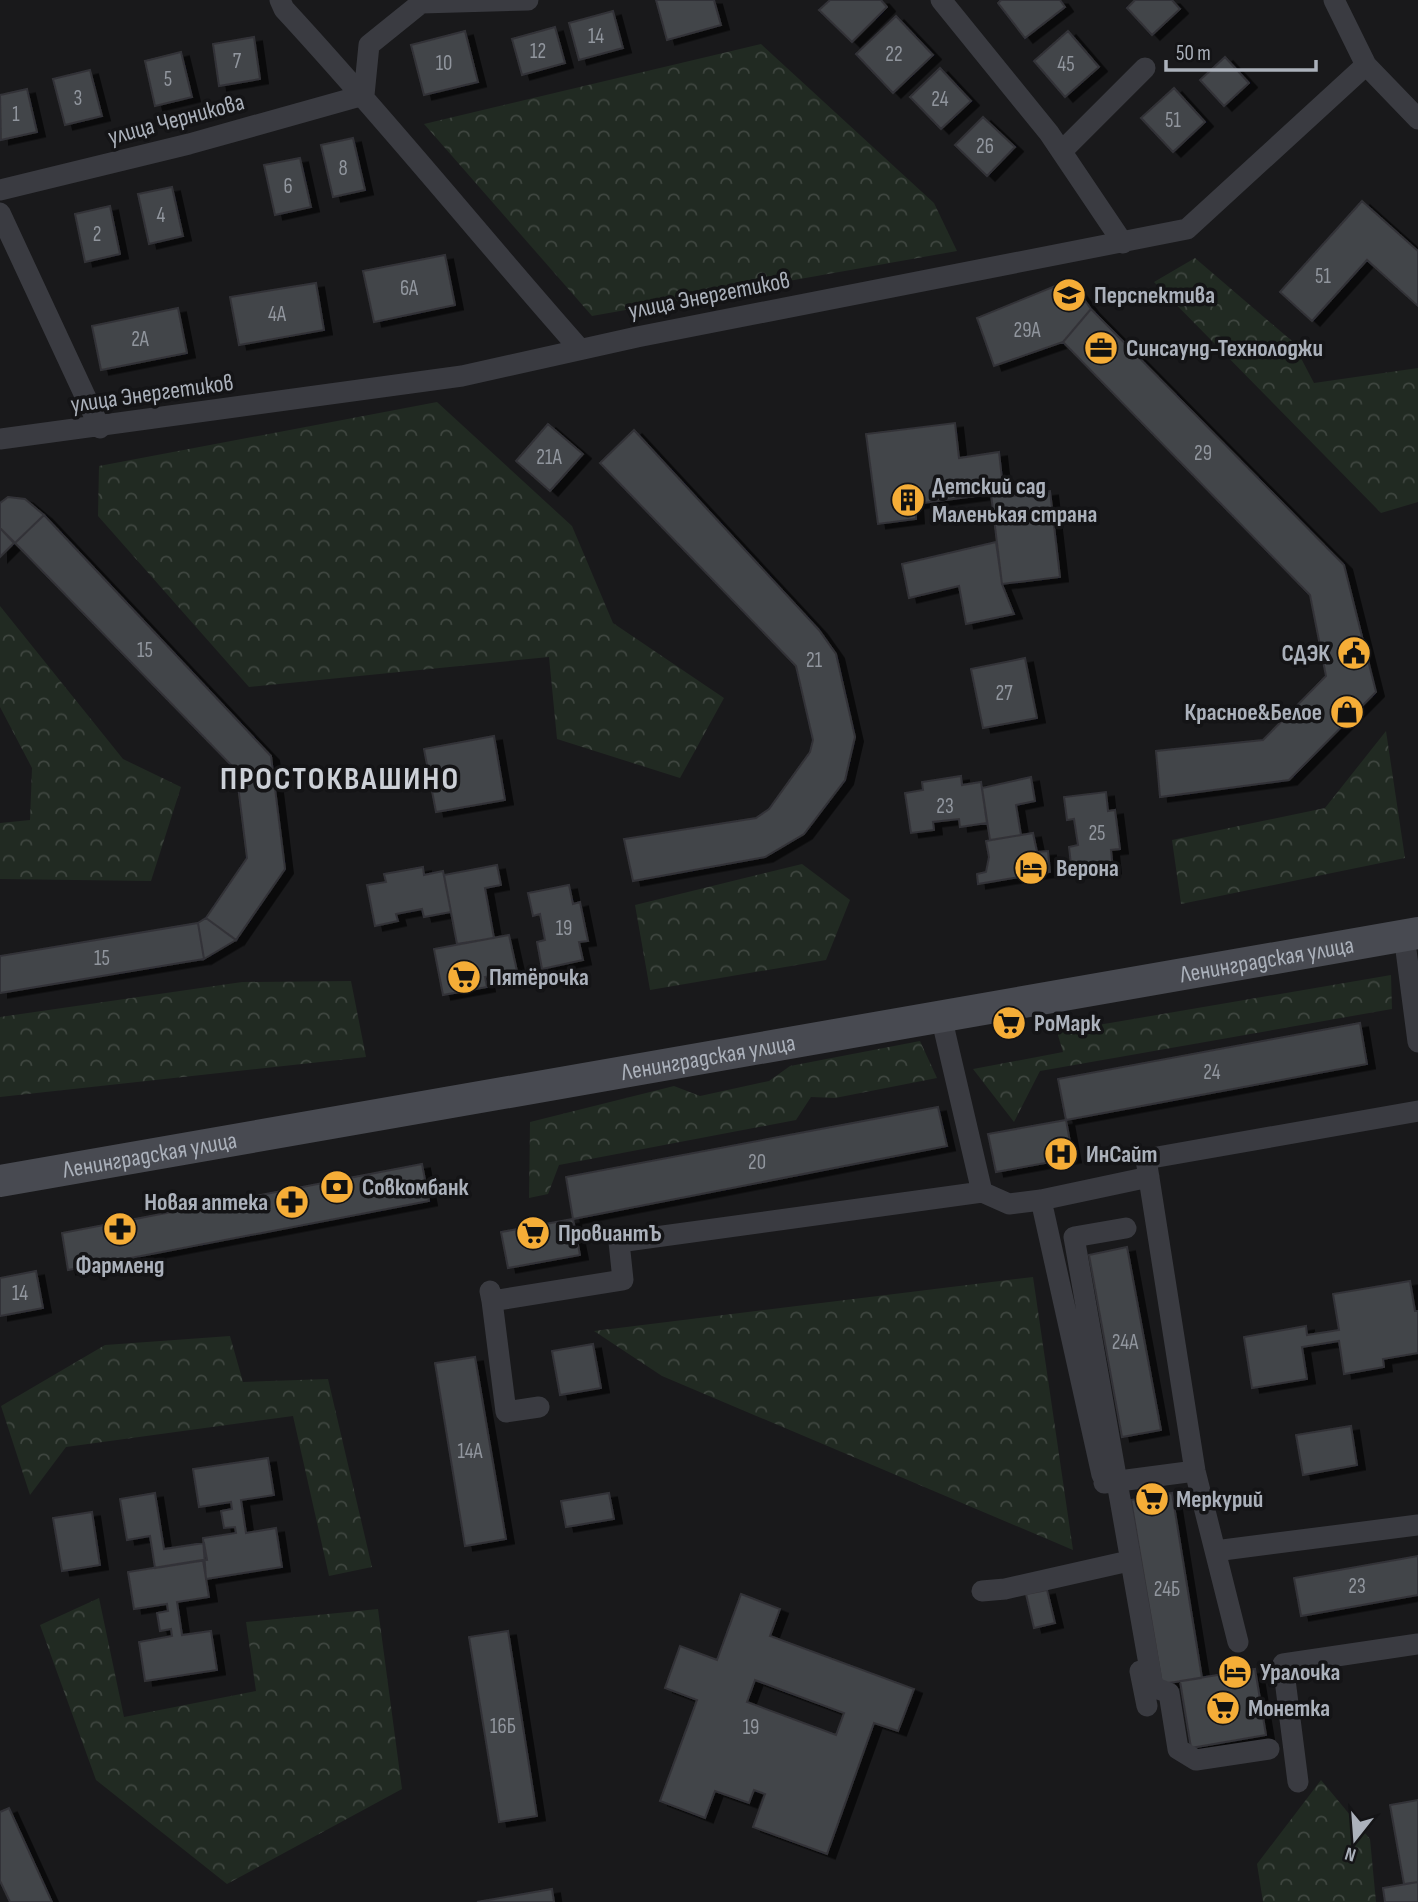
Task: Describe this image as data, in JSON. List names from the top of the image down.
{
  "streets": {
    "main road": ["Ленинградская улица"],
    "street": ["улица Черникова", "улица Энергетиков"]
  },
  "districts": ["ПРОСТОКВАШИНО"],
  "places": {
    "school or university": ["Перспектива"],
    "office": ["Синсаунд-Технолоджи"],
    "building": ["Детский сад Маленькая страна"],
    "public building": ["СДЭК"],
    "shop": ["Красное&Белое"],
    "hotel": ["Верона", "Уралочка"],
    "supermarket": [
      "Пятёрочка",
      "РоМарк",
      "ПровиантЪ",
      "Меркурий",
      "Монетка"
    ],
    "hospital": ["ИнСайт"],
    "bank": ["Совкомбанк"],
    "pharmacy": ["Новая аптека", "Фармленд"]
  },
  "house_numbers": [
    "14",
    "12",
    "22",
    "7",
    "10",
    "45",
    "5",
    "3",
    "24",
    "1",
    "51",
    "26",
    "8",
    "6",
    "4",
    "2",
    "51",
    "6А",
    "4А",
    "29А",
    "2А",
    "29",
    "21А",
    "15",
    "21",
    "27",
    "23",
    "25",
    "19",
    "15",
    "24",
    "20",
    "14",
    "24А",
    "14А",
    "23",
    "24Б",
    "16Б",
    "19"
  ],
  "scale_bar": "50 m",
  "north": "bottom"
}
